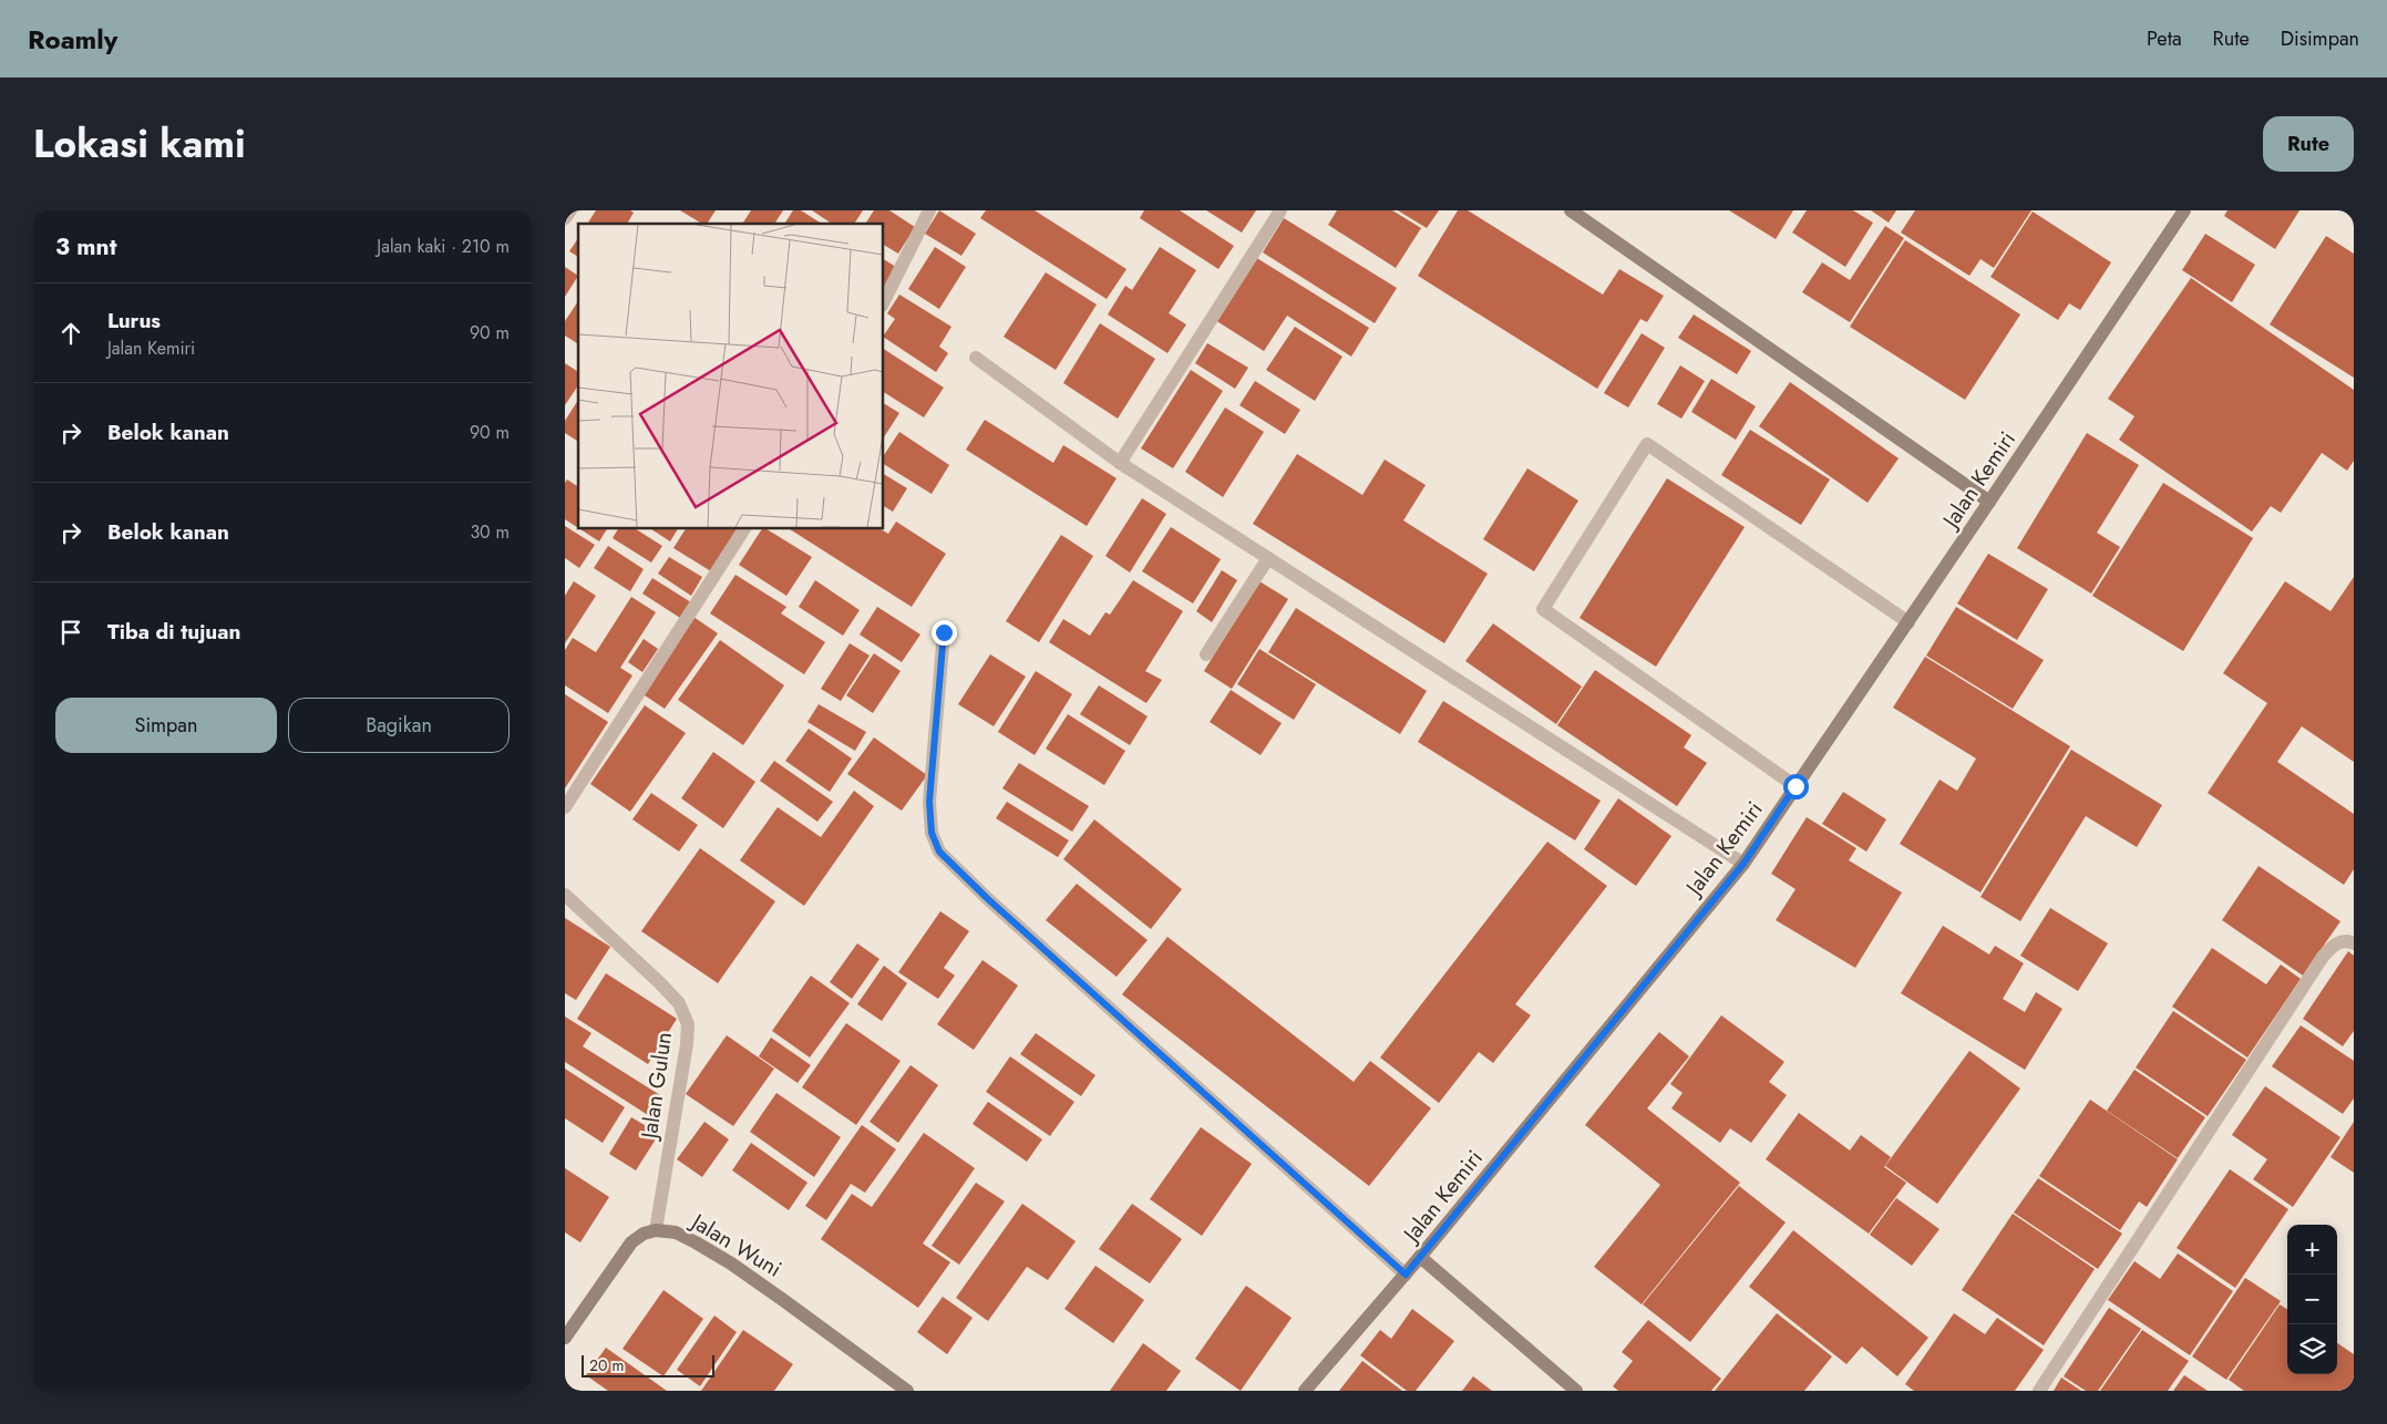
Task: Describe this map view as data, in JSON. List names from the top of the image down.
{
  "streets": {
    "main road": ["Jalan Kemiri", "Jalan Wuni"],
    "street": ["Jalan Gulun"]
  },
  "crossings": [
    ["Jalan Gulun", "Jalan Wuni"]
  ],
  "scale_bar": "20 m",
  "page": {
    "header": "Roamly",
    "nav": ["Peta", "Rute", "Disimpan"],
    "title": "Lokasi kami",
    "buttons": [
      "Rute",
      ["Simpan", "Bagikan"]
    ],
    "heading": ["3 mnt", "Jalan kaki · 210 m"],
    "list": [
      ["Lurus", "Jalan Kemiri", "90 m"],
      ["Belok kanan", "90 m"],
      ["Belok kanan", "30 m"],
      "Tiba di tujuan"
    ],
    "map_buttons": ["+", "−"],
    "scale": "20 m"
  }
}
